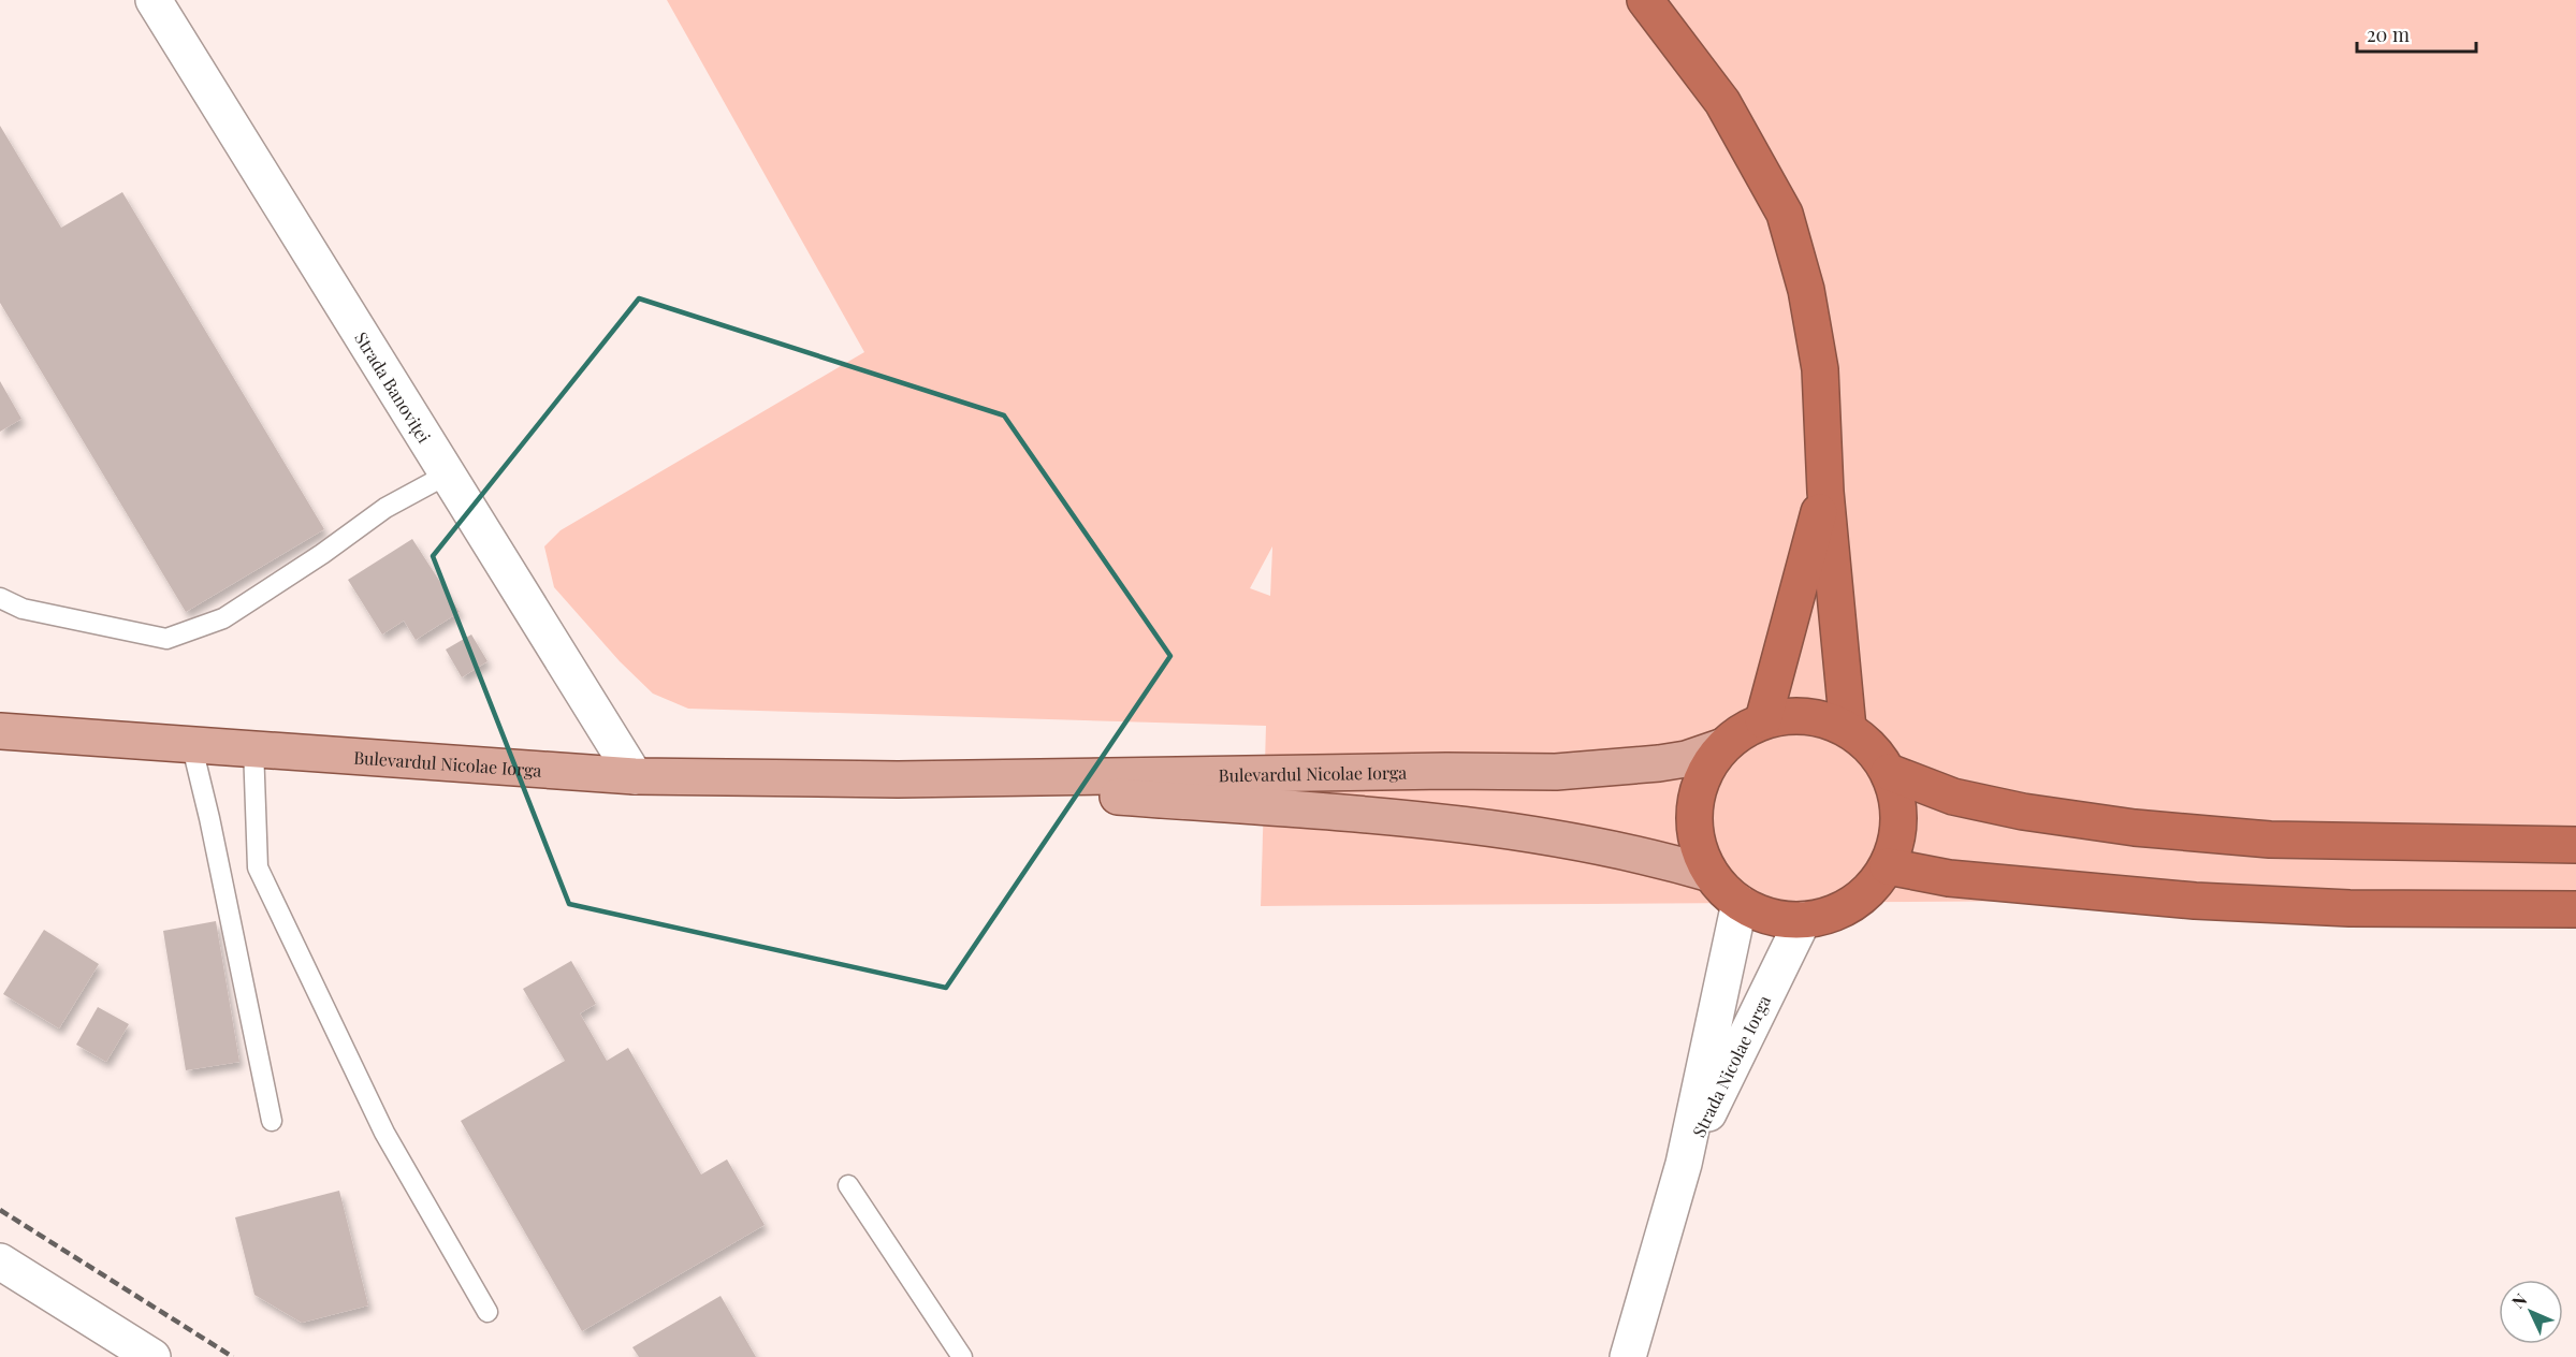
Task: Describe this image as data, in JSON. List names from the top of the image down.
{
  "streets": {
    "main road": ["Bulevardul Nicolae Iorga"],
    "street": ["Strada Banoviței", "Strada Nicolae Iorga"]
  },
  "crossings": [
    ["Strada Banoviței", "Bulevardul Nicolae Iorga"],
    ["Bulevardul Nicolae Iorga", "Strada Nicolae Iorga"]
  ],
  "scale_bar": "20 m",
  "north": "top left"
}
